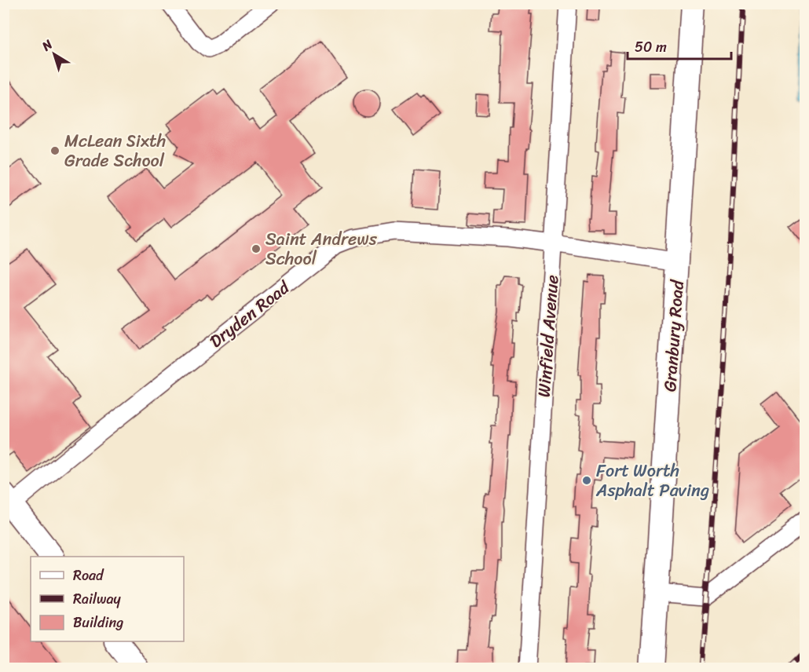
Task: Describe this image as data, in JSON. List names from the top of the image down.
{
  "streets": {
    "street": ["Dryden Road", "Winfield Avenue", "Granbury Road"]
  },
  "crossings": [
    ["Dryden Road", "Winfield Avenue"],
    ["Dryden Road", "Granbury Road"]
  ],
  "places": ["McLean Sixth Grade School", "Saint Andrews School", "Fort Worth Asphalt Paving"],
  "legend": ["Road", "Railway", "Building"],
  "scale_bar": "50 m",
  "north": "top left"
}
